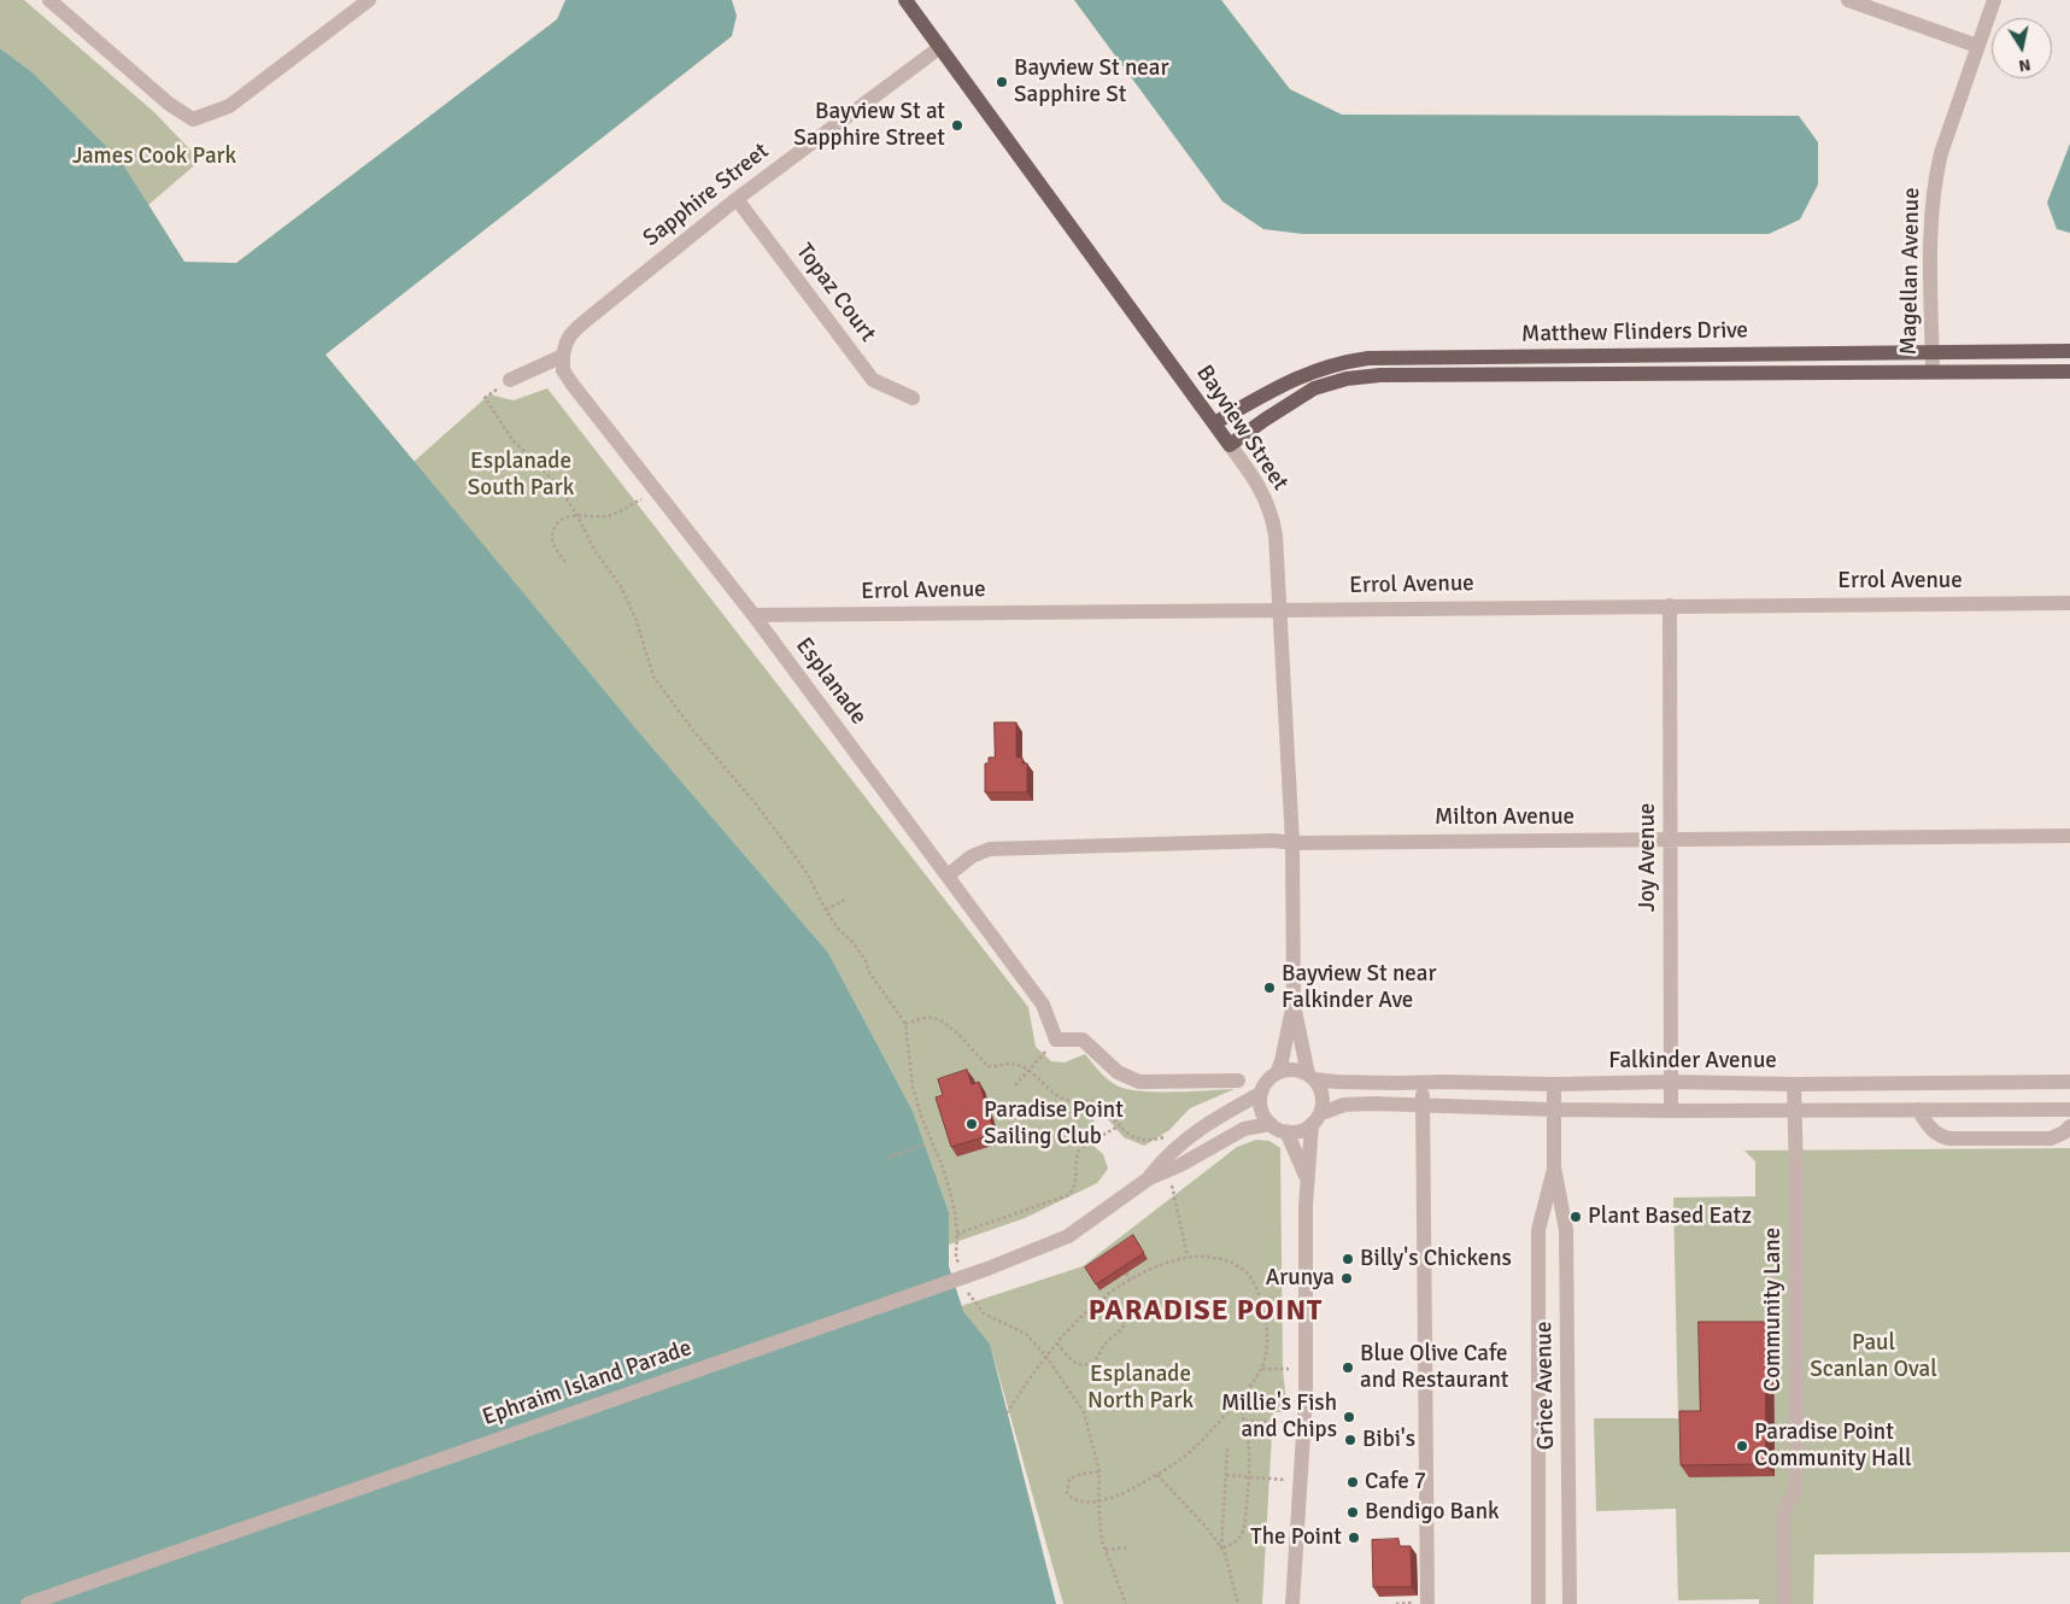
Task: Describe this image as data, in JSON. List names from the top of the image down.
{
  "streets": {
    "main road": ["Matthew Flinders Drive", "Bayview Street"],
    "street": [
      "Sapphire Street",
      "Magellan Avenue",
      "Topaz Court",
      "Errol Avenue",
      "Esplanade",
      "Milton Avenue",
      "Joy Avenue",
      "Falkinder Avenue",
      "Community Lane",
      "Ephraim Island Parade",
      "Grice Avenue"
    ]
  },
  "crossings": [
    ["Sapphire Street", "Topaz Court"],
    ["Sapphire Street", "Bayview Street"],
    ["Sapphire Street", "Esplanade"],
    ["Magellan Avenue", "Matthew Flinders Drive"],
    ["Matthew Flinders Drive", "Bayview Street"],
    ["Bayview Street", "Errol Avenue"],
    ["Bayview Street", "Milton Avenue"],
    ["Bayview Street", "Falkinder Avenue"],
    ["Bayview Street", "Ephraim Island Parade"],
    ["Errol Avenue", "Esplanade"],
    ["Errol Avenue", "Joy Avenue"],
    ["Esplanade", "Milton Avenue"],
    ["Milton Avenue", "Joy Avenue"],
    ["Joy Avenue", "Falkinder Avenue"],
    ["Falkinder Avenue", "Community Lane"],
    ["Falkinder Avenue", "Ephraim Island Parade"],
    ["Falkinder Avenue", "Grice Avenue"]
  ],
  "districts": ["PARADISE POINT"],
  "parks": [
    "James Cook Park",
    "Esplanade South Park",
    "Paul Scanlan Oval",
    "Esplanade North Park"
  ],
  "places": [
    "Bayview St near Sapphire St",
    "Bayview St at Sapphire Street",
    "Bayview St near Falkinder Ave",
    "Paradise Point Sailing Club",
    "Plant Based Eatz",
    "Billy's Chickens",
    "Arunya",
    "Blue Olive Cafe and Restaurant",
    "Millie's Fish and Chips",
    "Bibi's",
    "Paradise Point Community Hall",
    "Cafe 7",
    "Bendigo Bank",
    "The Point"
  ],
  "north": "bottom"
}
